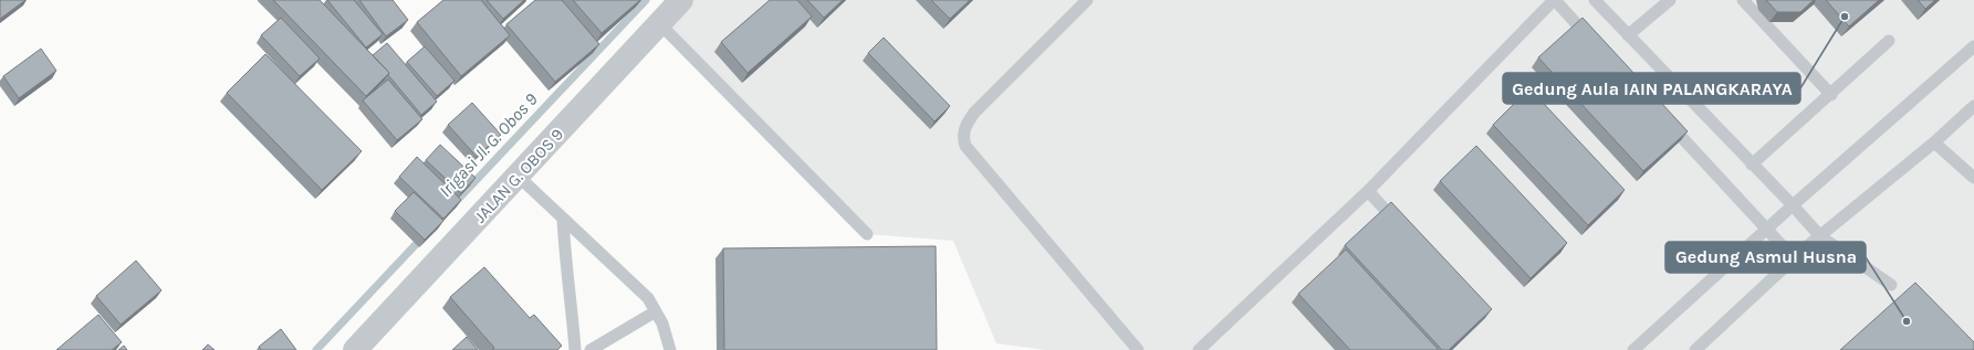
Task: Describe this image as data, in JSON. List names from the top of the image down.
{
  "streets": {
    "street": ["JALAN G. OBOS 9"]
  },
  "water": ["Irigasi Jl. G. Obos 9"],
  "places": ["Gedung Aula IAIN PALANGKARAYA", "Gedung Asmul Husna"]
}
